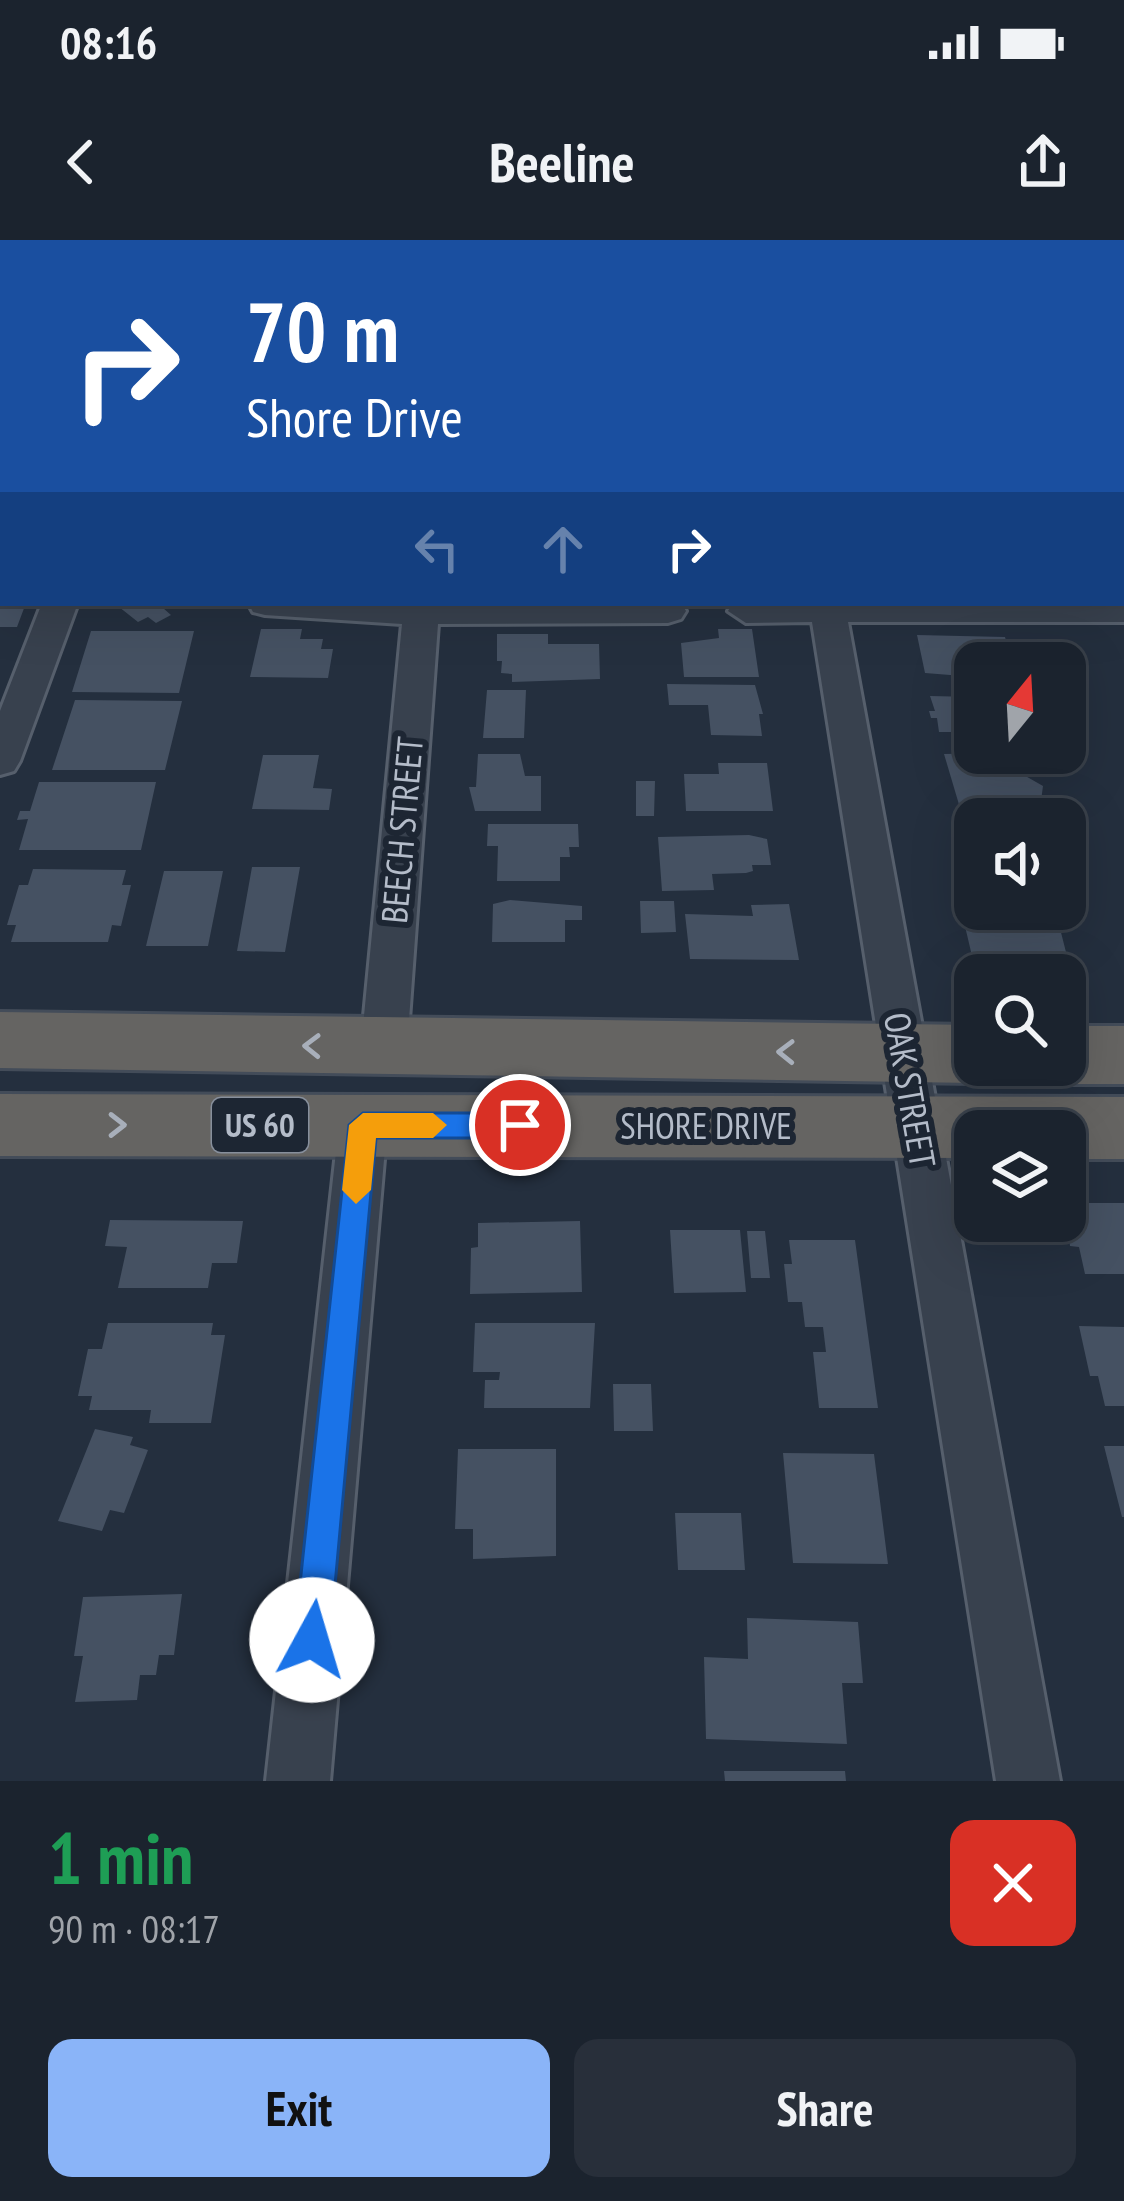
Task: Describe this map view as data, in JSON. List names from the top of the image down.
{
  "streets": {
    "highway": ["US 60", "SHORE DRIVE"],
    "street": ["BEECH STREET", "OAK STREET"]
  },
  "crossings": [
    ["BEECH STREET", "SHORE DRIVE"],
    ["OAK STREET", "SHORE DRIVE"]
  ],
  "north": "top",
  "page": {
    "status": "08:16",
    "header": "Beeline",
    "turn": ["70 m", "Shore Drive"],
    "heading": ["1 min", "90 m · 08:17"],
    "buttons": ["Exit", "Share"]
  }
}
